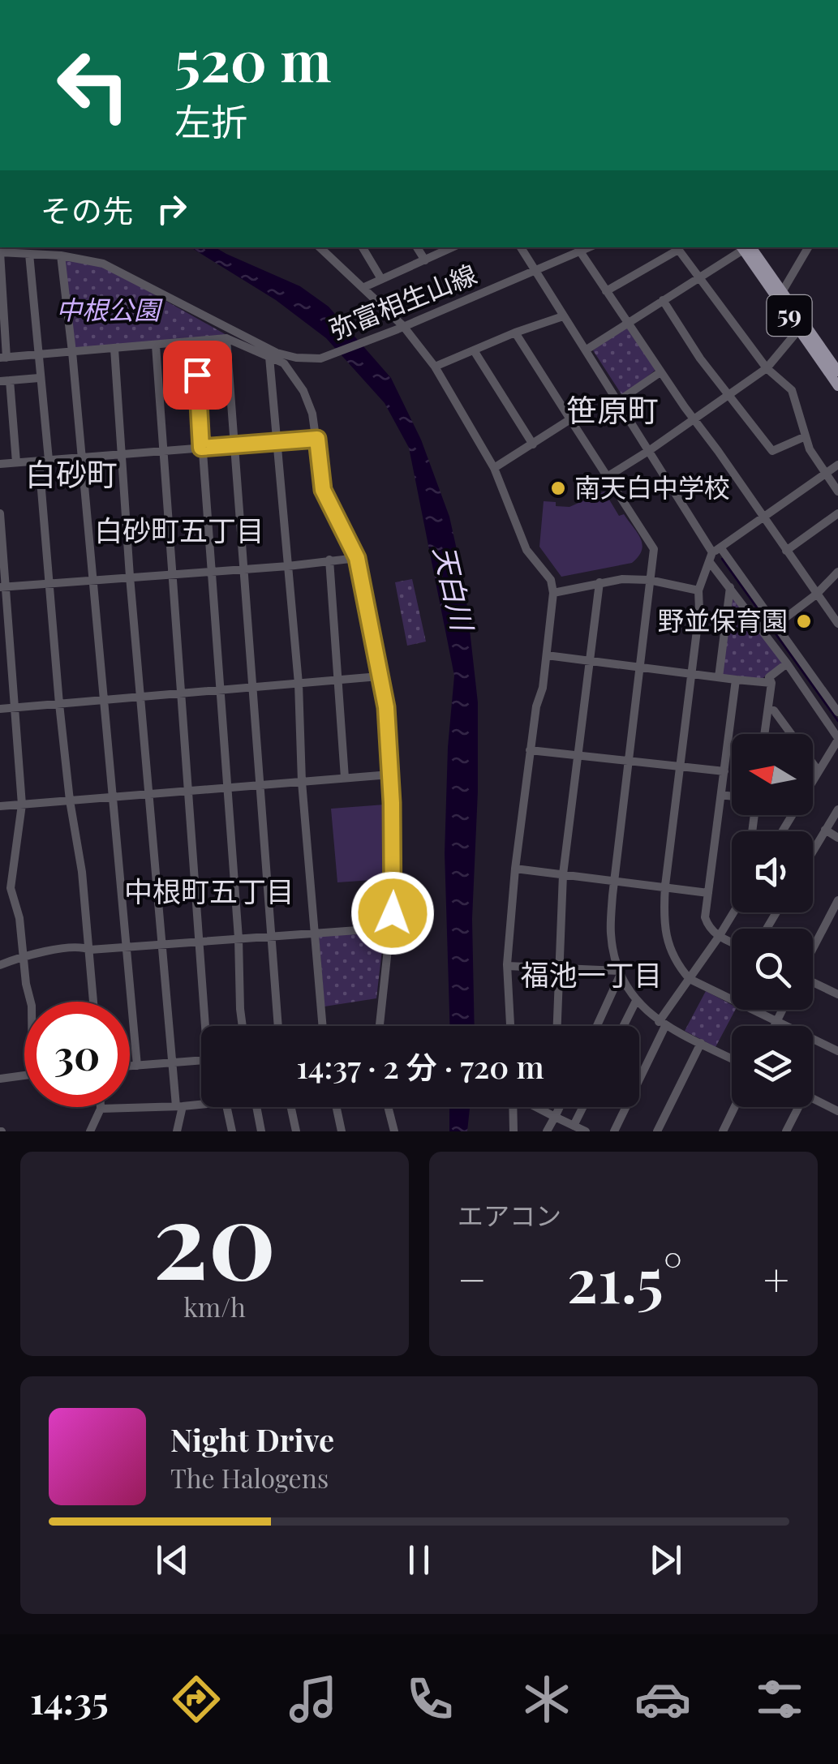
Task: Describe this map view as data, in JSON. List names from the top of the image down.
{
  "streets": {
    "main road": ["59"],
    "street": ["弥富相生山線"]
  },
  "districts": [
    "笹原町",
    "白砂町",
    "白砂町五丁目",
    "中根町五丁目",
    "福池一丁目"
  ],
  "water": ["天白川"],
  "parks": ["中根公園"],
  "places": ["南天白中学校", "野並保育園"],
  "north": "left",
  "page": {
    "turn": ["520 m", "左折"],
    "then": "その先",
    "limit": "30",
    "trip": "14:37 · 2 分 · 720 m",
    "tile": [
      ["20", "km/h"],
      "エアコン"
    ],
    "heat": ["−", "21.5°", "+"],
    "song": ["Night Drive", "The Halogens"],
    "tabs": "14:35"
  }
}
